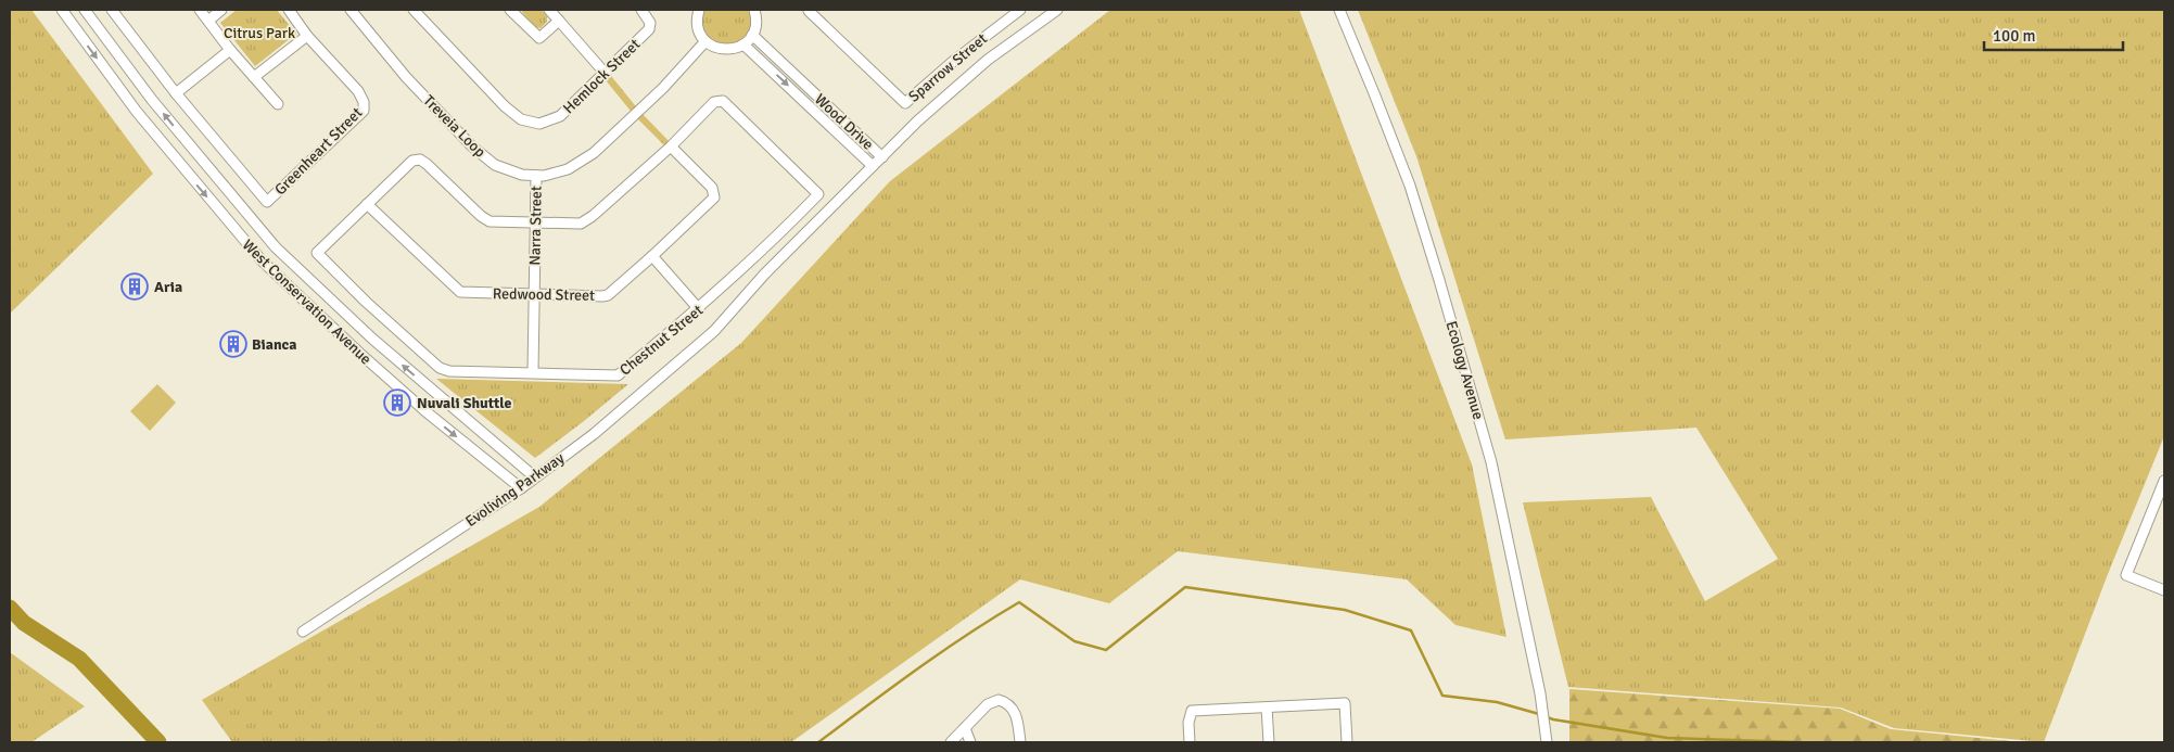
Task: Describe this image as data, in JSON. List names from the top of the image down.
{
  "streets": {
    "street": [
      "Sparrow Street",
      "Hemlock Street",
      "Wood Drive",
      "Treveia Loop",
      "Greenheart Street",
      "Narra Street",
      "Redwood Street",
      "West Conservation Avenue",
      "Chestnut Street",
      "Ecology Avenue",
      "Evoliving Parkway"
    ]
  },
  "crossings": [
    ["Wood Drive", "Evoliving Parkway"],
    ["Treveia Loop", "Narra Street"],
    ["Narra Street", "Redwood Street"],
    ["Narra Street", "Chestnut Street"],
    ["Redwood Street", "Chestnut Street"],
    ["West Conservation Avenue", "Evoliving Parkway"]
  ],
  "parks": ["Citrus Park"],
  "places": {
    "building": ["Aria", "Bianca", "Nuvali Shuttle"]
  },
  "scale_bar": "100 m"
}
